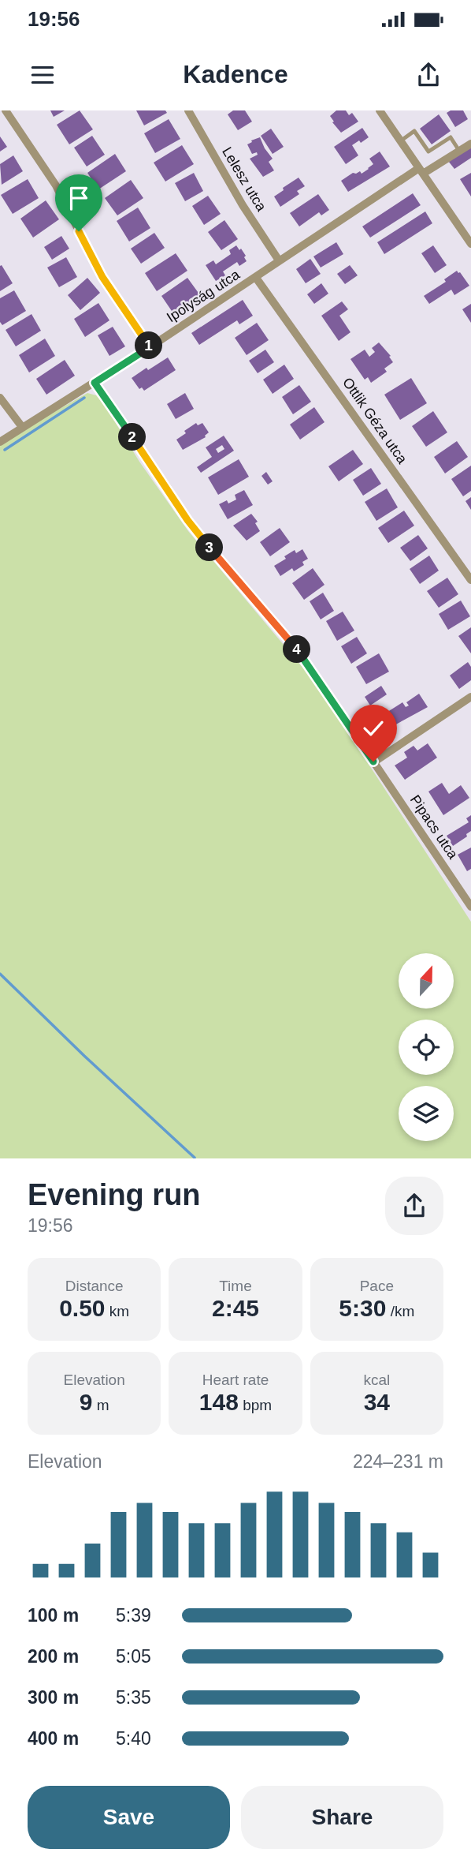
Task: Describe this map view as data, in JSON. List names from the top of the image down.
{
  "streets": {
    "street": [
      "Lelesz utca",
      "Ipolyság utca",
      "Ottlik Géza utca",
      "Pipacs utca"
    ]
  },
  "crossings": [
    ["Lelesz utca", "Ipolyság utca"],
    ["Ipolyság utca", "Ottlik Géza utca"],
    ["Ipolyság utca", "Pipacs utca"]
  ],
  "north": "top",
  "page": {
    "status": "19:56",
    "header": "Kadence",
    "pins": [
      "1",
      "2",
      "3",
      "4"
    ],
    "heading": ["Evening run", "19:56"],
    "stats": [
      ["Distance", "0.50 km"],
      ["Time", "2:45"],
      ["Pace", "5:30 /km"],
      ["Elevation", "9 m"],
      ["Heart rate", "148 bpm"],
      ["kcal", "34"]
    ],
    "chart": ["Elevation", "224–231 m"],
    "list": [
      {
        "name": "100 m",
        "note": "5:39"
      },
      {
        "name": "200 m",
        "note": "5:05"
      },
      {
        "name": "300 m",
        "note": "5:35"
      },
      {
        "name": "400 m",
        "note": "5:40"
      }
    ],
    "buttons": ["Save", "Share"]
  }
}
